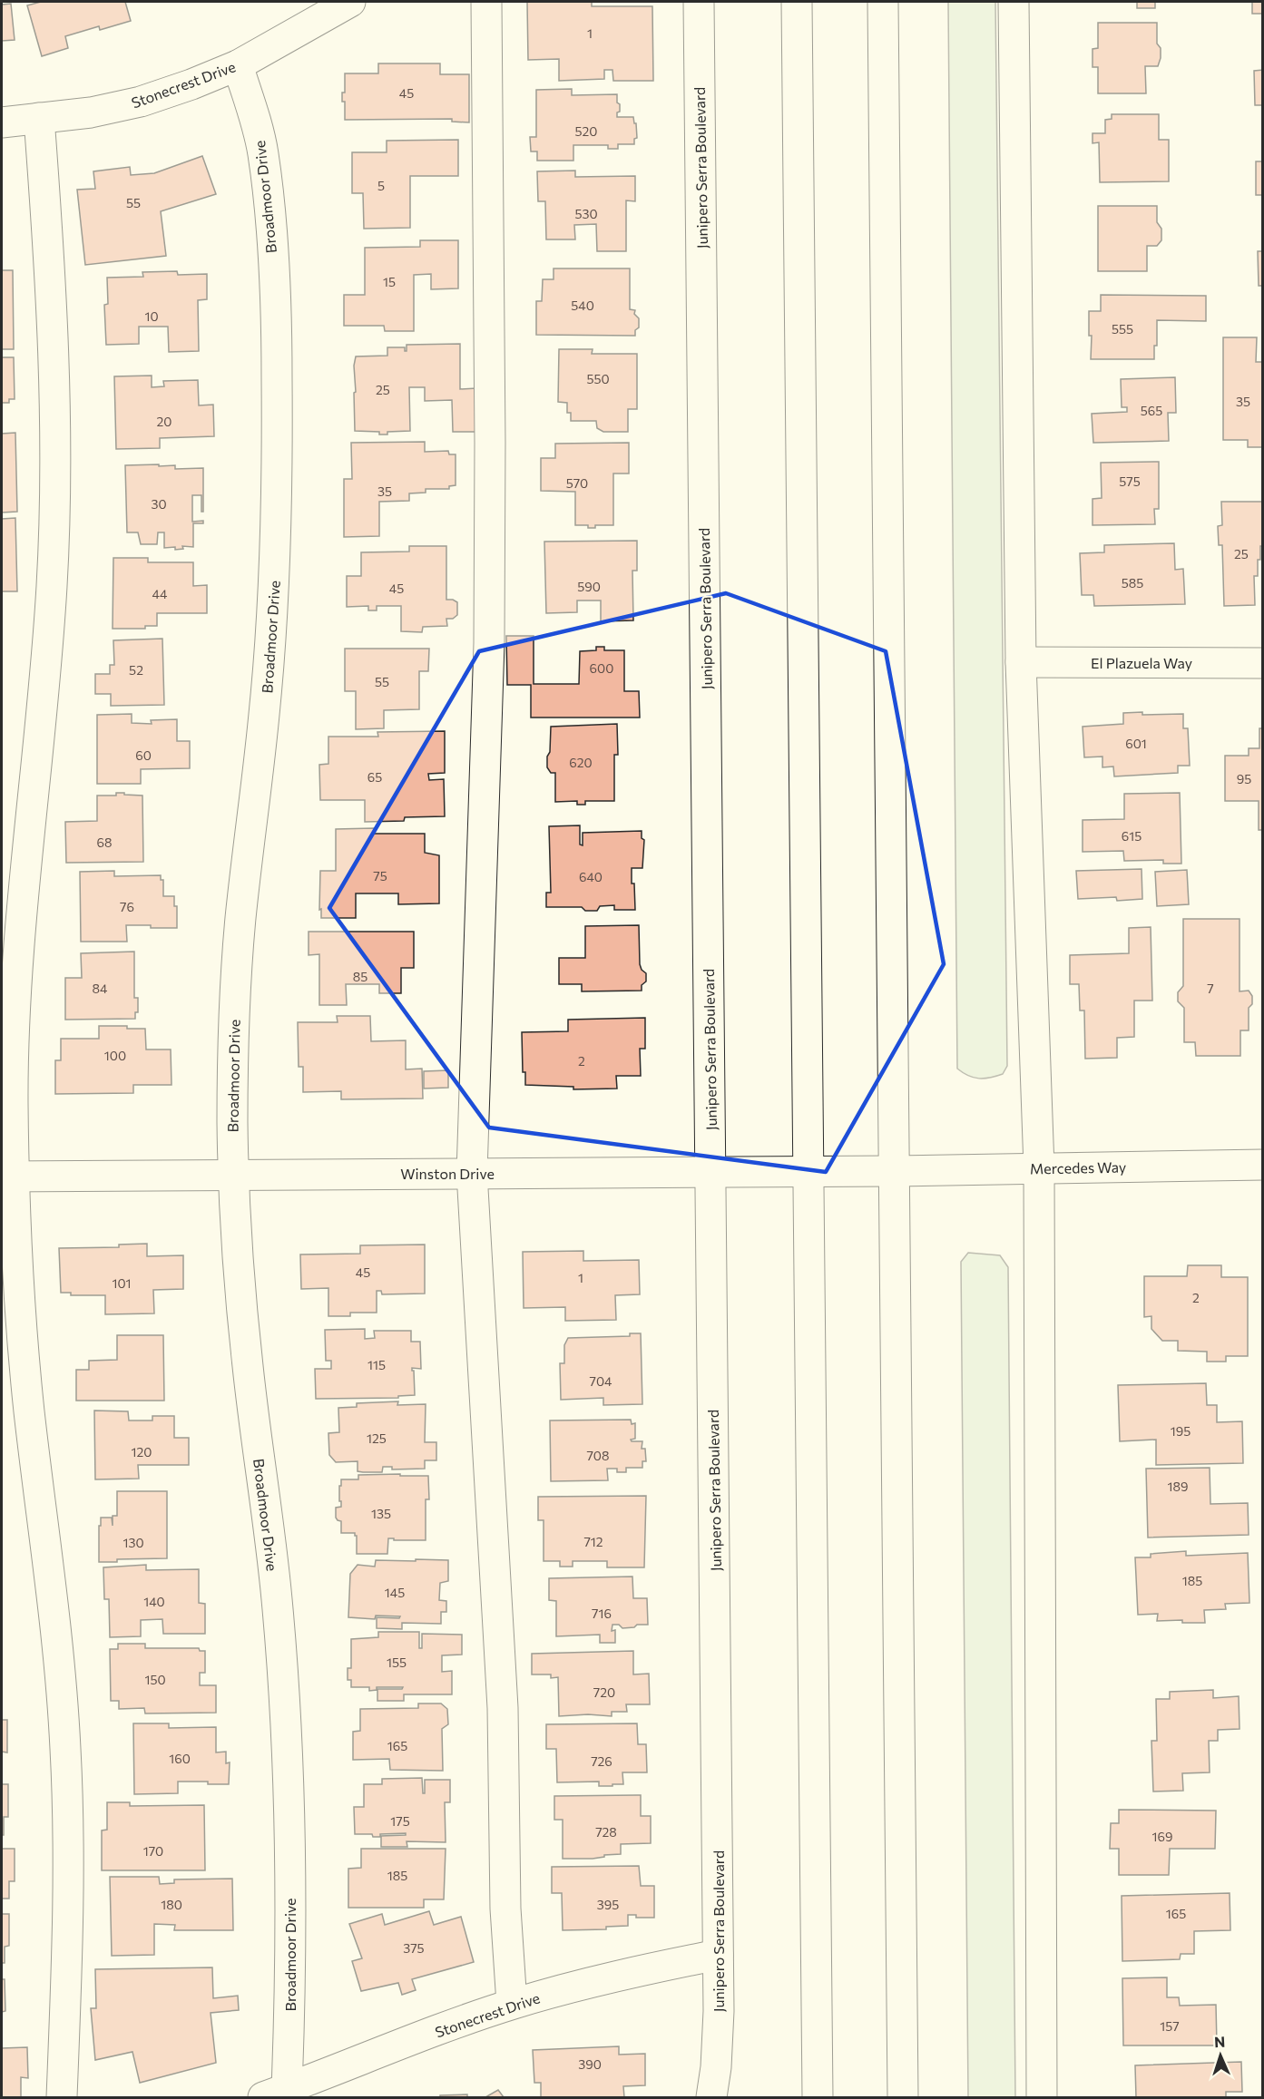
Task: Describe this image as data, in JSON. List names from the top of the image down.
{
  "streets": {
    "street": [
      "Stonecrest Drive",
      "Junipero Serra Boulevard",
      "Broadmoor Drive",
      "El Plazuela Way",
      "Mercedes Way",
      "Winston Drive"
    ]
  },
  "crossings": [
    ["Stonecrest Drive", "Junipero Serra Boulevard"],
    ["Stonecrest Drive", "Broadmoor Drive"],
    ["Junipero Serra Boulevard", "Winston Drive"],
    ["Broadmoor Drive", "Winston Drive"],
    ["Mercedes Way", "Winston Drive"]
  ],
  "house_numbers": [
    "1",
    "45",
    "520",
    "5",
    "55",
    "530",
    "15",
    "540",
    "10",
    "555",
    "550",
    "25",
    "35",
    "565",
    "20",
    "575",
    "570",
    "35",
    "30",
    "25",
    "585",
    "590",
    "45",
    "44",
    "600",
    "52",
    "55",
    "601",
    "60",
    "620",
    "65",
    "95",
    "615",
    "68",
    "75",
    "640",
    "76",
    "85",
    "84",
    "7",
    "100",
    "2",
    "45",
    "1",
    "101",
    "2",
    "115",
    "704",
    "195",
    "125",
    "120",
    "708",
    "189",
    "135",
    "712",
    "130",
    "185",
    "145",
    "140",
    "716",
    "155",
    "150",
    "720",
    "165",
    "160",
    "726",
    "175",
    "728",
    "169",
    "170",
    "185",
    "180",
    "395",
    "165",
    "375",
    "157",
    "390"
  ],
  "north": "top"
}
